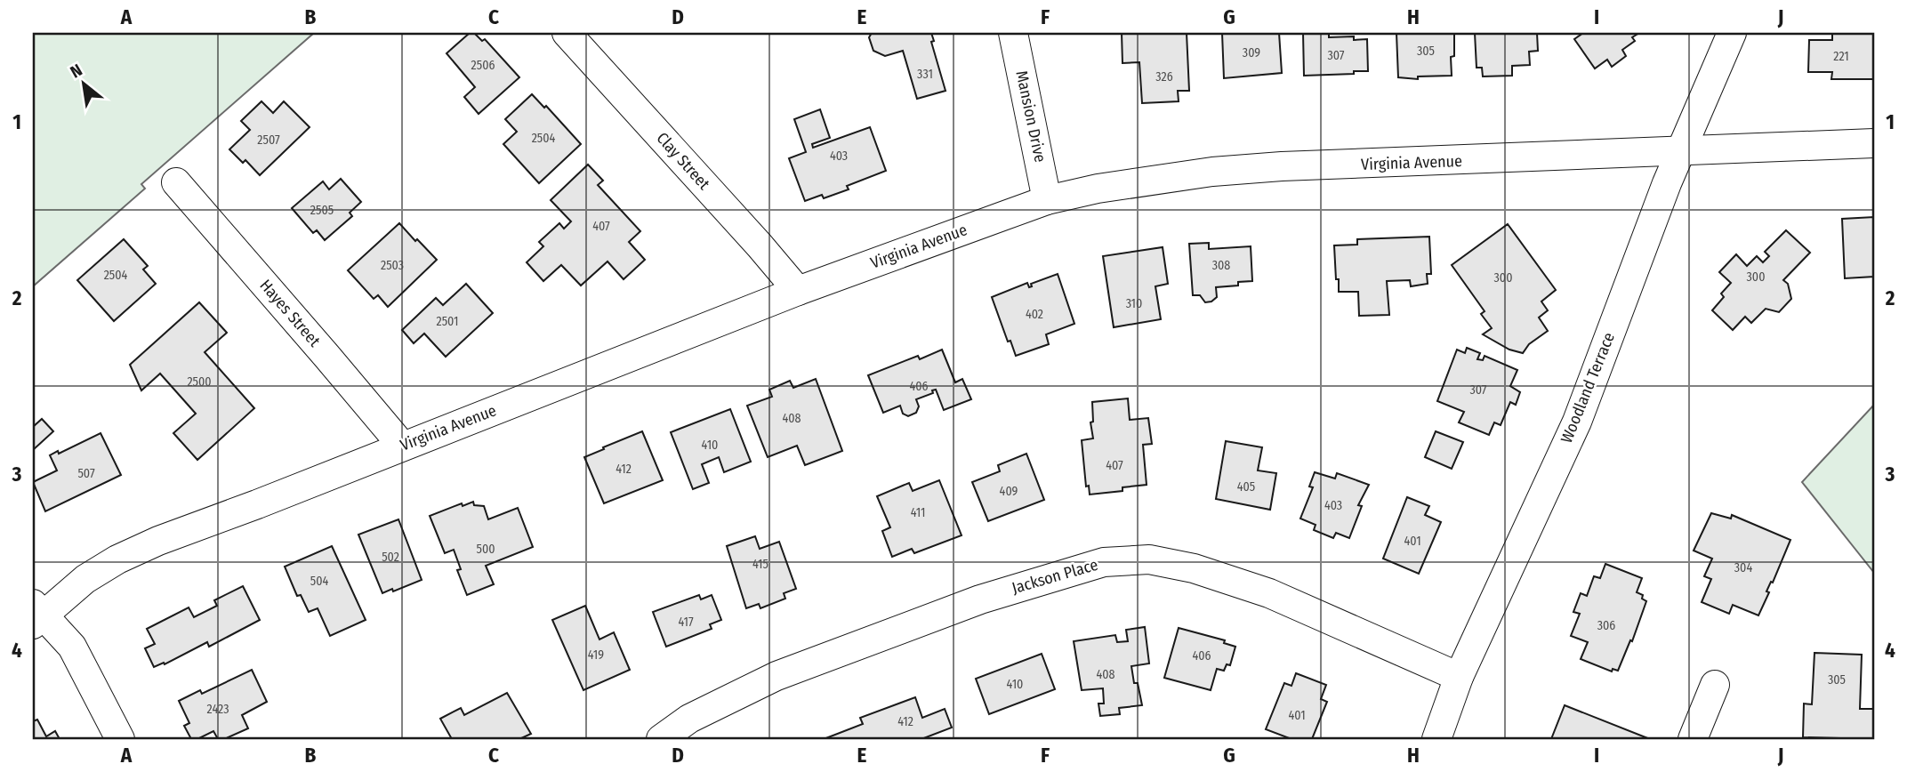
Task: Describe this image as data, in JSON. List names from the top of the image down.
{
  "streets": {
    "street": [
      "Mansion Drive",
      "Clay Street",
      "Virginia Avenue",
      "Hayes Street",
      "Woodland Terrace",
      "Jackson Place"
    ]
  },
  "crossings": [
    ["Mansion Drive", "Virginia Avenue"],
    ["Clay Street", "Virginia Avenue"],
    ["Virginia Avenue", "Hayes Street"],
    ["Virginia Avenue", "Woodland Terrace"],
    ["Woodland Terrace", "Jackson Place"]
  ],
  "house_numbers": [
    "305",
    "309",
    "307",
    "221",
    "2506",
    "331",
    "326",
    "2504",
    "2507",
    "403",
    "2505",
    "407",
    "2503",
    "308",
    "2504",
    "300",
    "300",
    "310",
    "402",
    "2501",
    "2500",
    "406",
    "307",
    "408",
    "410",
    "407",
    "412",
    "507",
    "405",
    "409",
    "403",
    "411",
    "401",
    "500",
    "502",
    "415",
    "304",
    "504",
    "417",
    "306",
    "419",
    "406",
    "408",
    "305",
    "410",
    "2423",
    "401",
    "412"
  ],
  "north": "top left",
  "grid": {
    "columns": [
      "A",
      "B",
      "C",
      "D",
      "E",
      "F",
      "G",
      "H",
      "I",
      "J"
    ],
    "rows": [
      "1",
      "2",
      "3",
      "4"
    ]
  }
}
